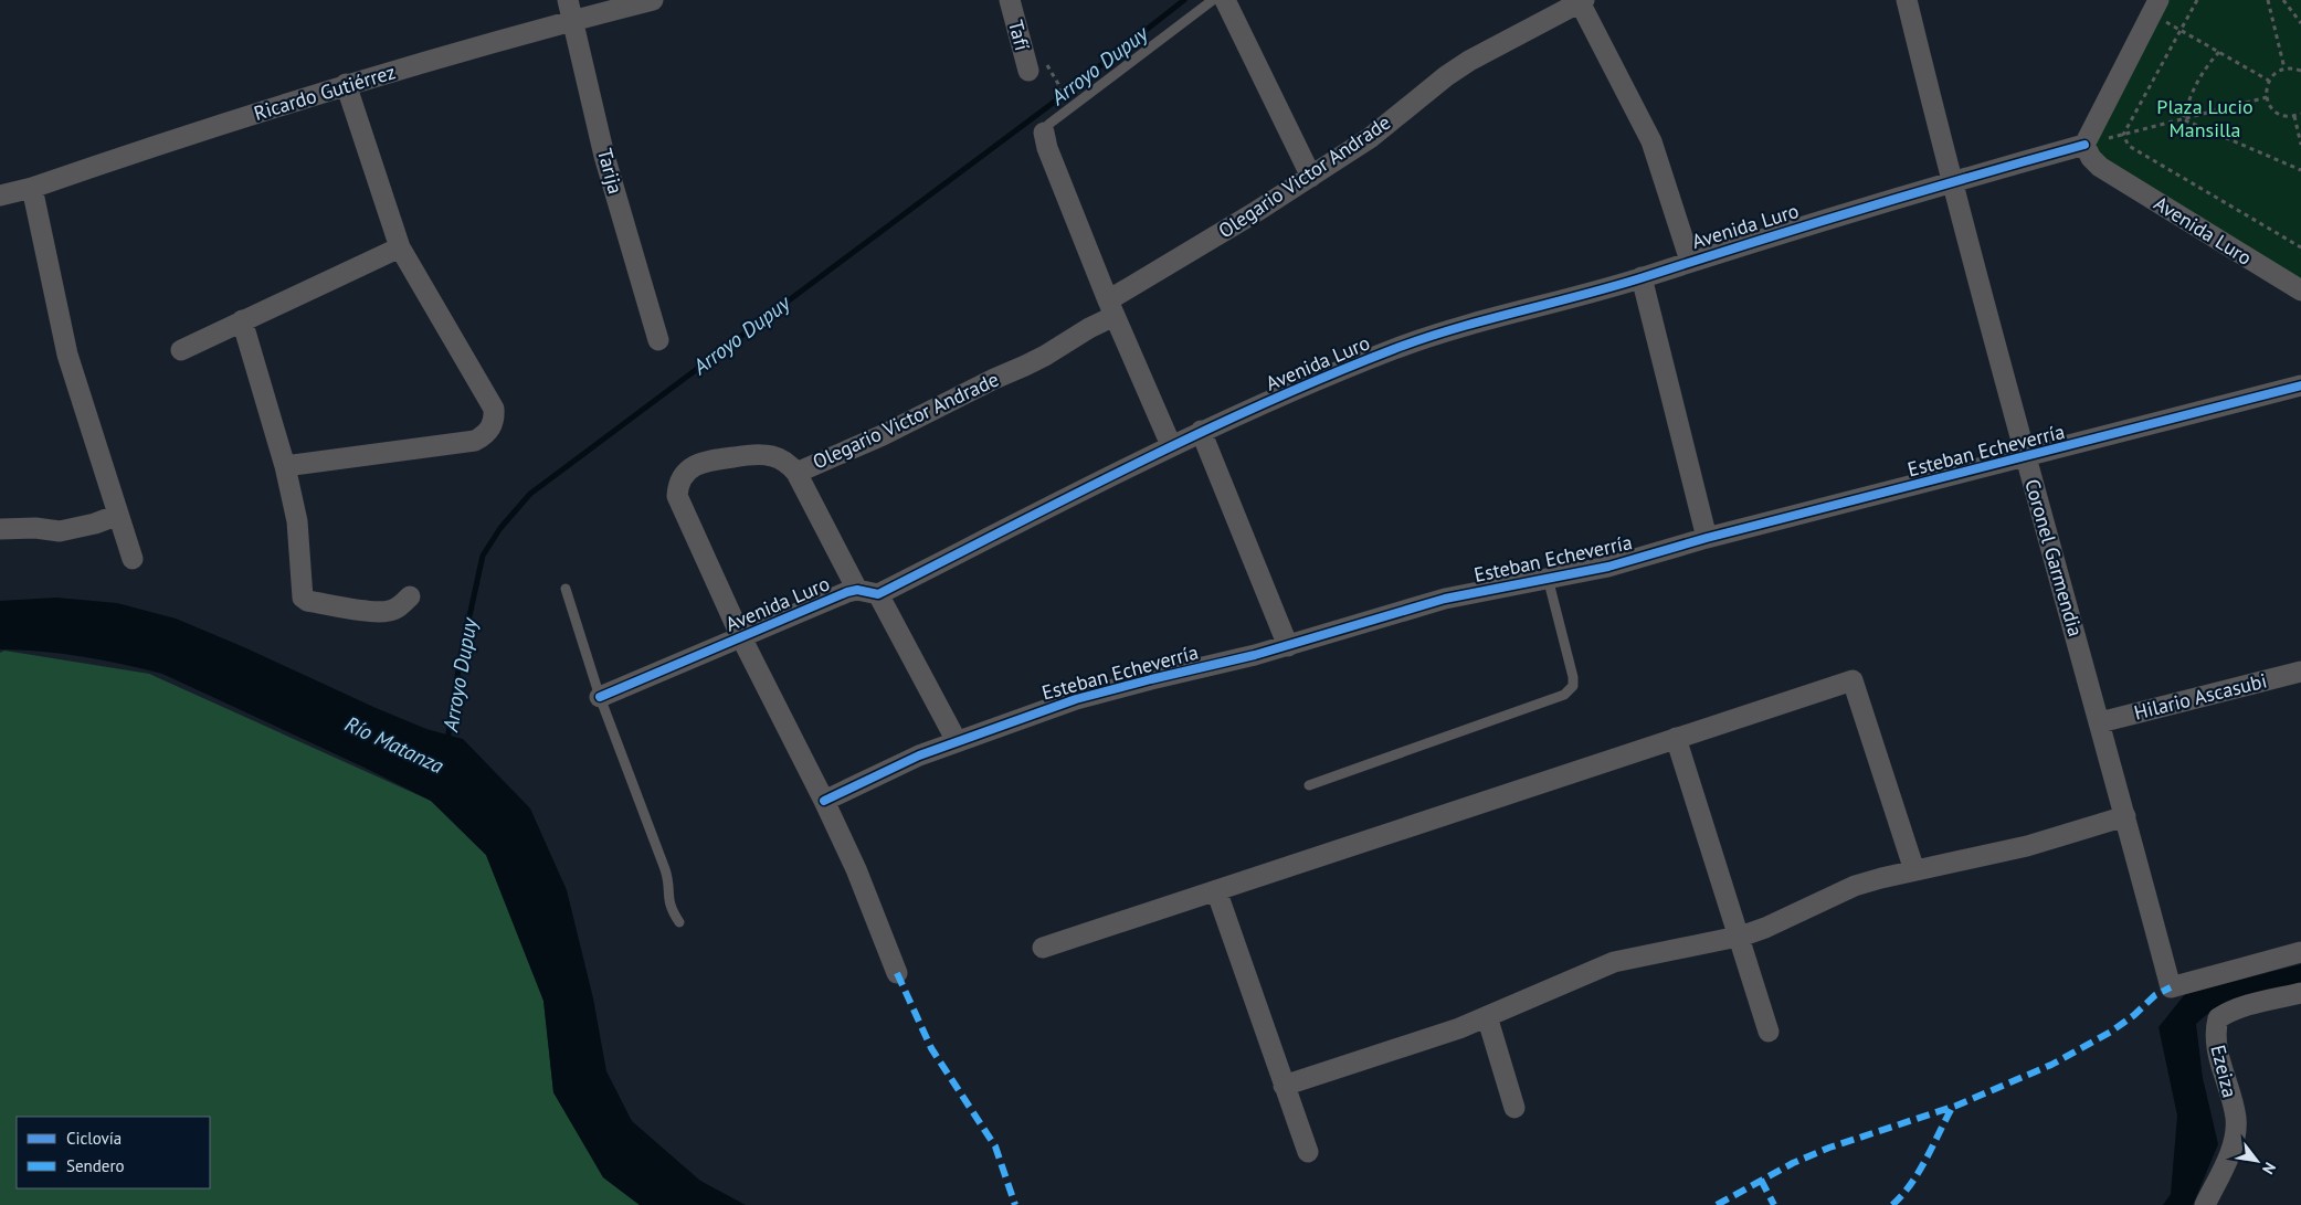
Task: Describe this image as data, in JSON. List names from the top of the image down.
{
  "streets": {
    "street": [
      "Tafí",
      "Ricardo Gutiérrez",
      "Tarija",
      "Olegario Victor Andrade",
      "Avenida Luro",
      "Esteban Echeverría",
      "Coronel Garmendia",
      "Hilario Ascasubi",
      "Ezeiza"
    ]
  },
  "crossings": [
    ["Ricardo Gutiérrez", "Tarija"],
    ["Olegario Victor Andrade", "Avenida Luro"],
    ["Avenida Luro", "Coronel Garmendia"],
    ["Esteban Echeverría", "Coronel Garmendia"],
    ["Coronel Garmendia", "Hilario Ascasubi"]
  ],
  "water": ["Arroyo Dupuy", "Río Matanza"],
  "parks": ["Plaza Lucio Mansilla"],
  "legend": ["Ciclovía", "Sendero"],
  "north": "bottom right"
}
